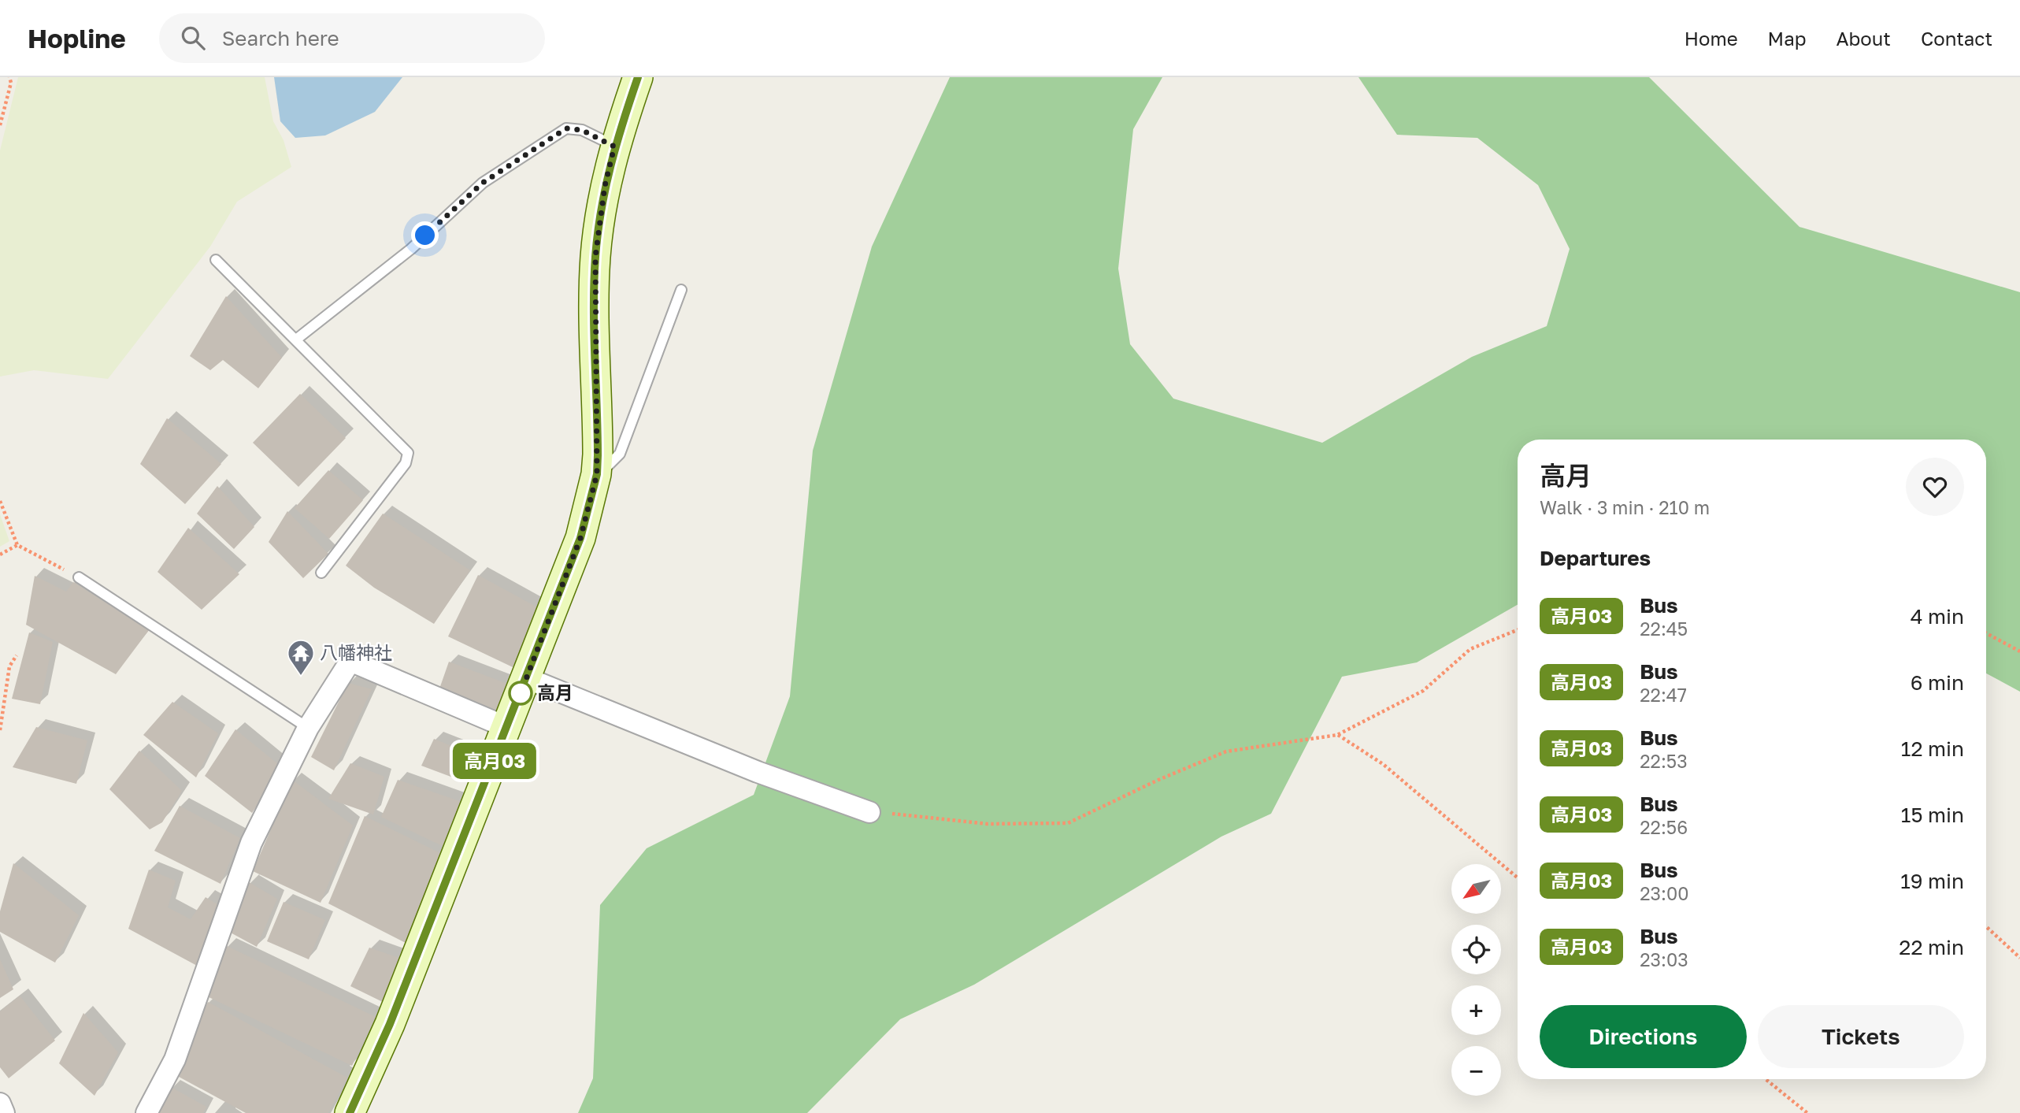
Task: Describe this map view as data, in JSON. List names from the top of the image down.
{
  "places": {
    "temple": ["八幡神社"],
    "other": ["高月"]
  },
  "lines": ["bus line 高月03"],
  "north": "bottom left",
  "page": {
    "header": "Hopline",
    "search": "Search here",
    "nav": [
      "Home",
      "Map",
      "About",
      "Contact"
    ],
    "on_map": "高月03",
    "heading": [
      ["高月", "Walk · 3 min · 210 m"],
      "Departures"
    ],
    "list": [
      {
        "mark": "高月03",
        "name": "Bus",
        "note": "22:45",
        "value": "4 min"
      },
      {
        "mark": "高月03",
        "name": "Bus",
        "note": "22:47",
        "value": "6 min"
      },
      {
        "mark": "高月03",
        "name": "Bus",
        "note": "22:53",
        "value": "12 min"
      },
      {
        "mark": "高月03",
        "name": "Bus",
        "note": "22:56",
        "value": "15 min"
      },
      {
        "mark": "高月03",
        "name": "Bus",
        "note": "23:00",
        "value": "19 min"
      },
      {
        "mark": "高月03",
        "name": "Bus",
        "note": "23:03",
        "value": "22 min"
      }
    ],
    "map_buttons": ["+", "−"],
    "buttons": ["Directions", "Tickets"]
  }
}
